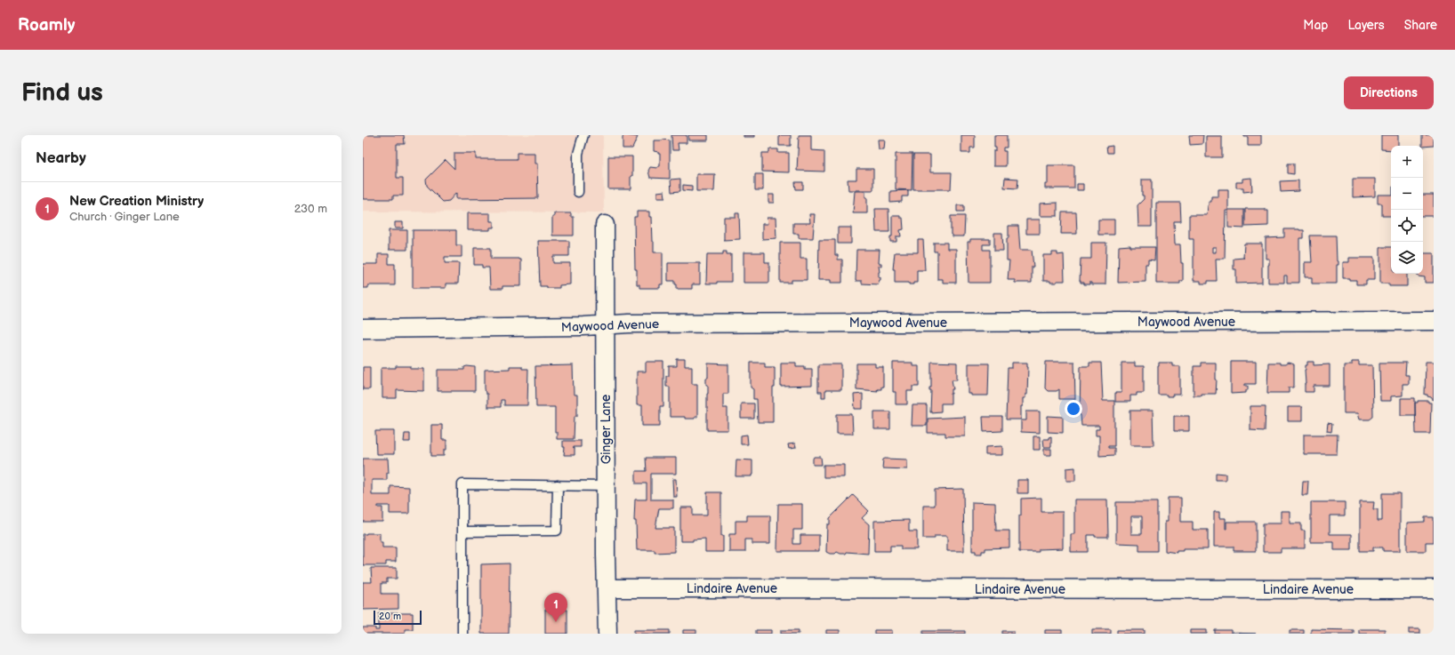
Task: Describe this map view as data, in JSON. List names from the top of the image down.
{
  "streets": {
    "street": ["Maywood Avenue", "Ginger Lane", "Lindaire Avenue"]
  },
  "crossings": [
    ["Maywood Avenue", "Ginger Lane"],
    ["Ginger Lane", "Lindaire Avenue"]
  ],
  "scale_bar": "20 m",
  "page": {
    "header": "Roamly",
    "nav": ["Map", "Layers", "Share"],
    "buttons": "Directions",
    "title": "Find us",
    "heading": "Nearby",
    "map_buttons": ["+", "−"],
    "list": [
      {
        "mark": "1",
        "name": "New Creation Ministry",
        "note": "Church · Ginger Lane",
        "value": "230 m"
      }
    ],
    "pins": "1",
    "scale": "20 m"
  }
}
